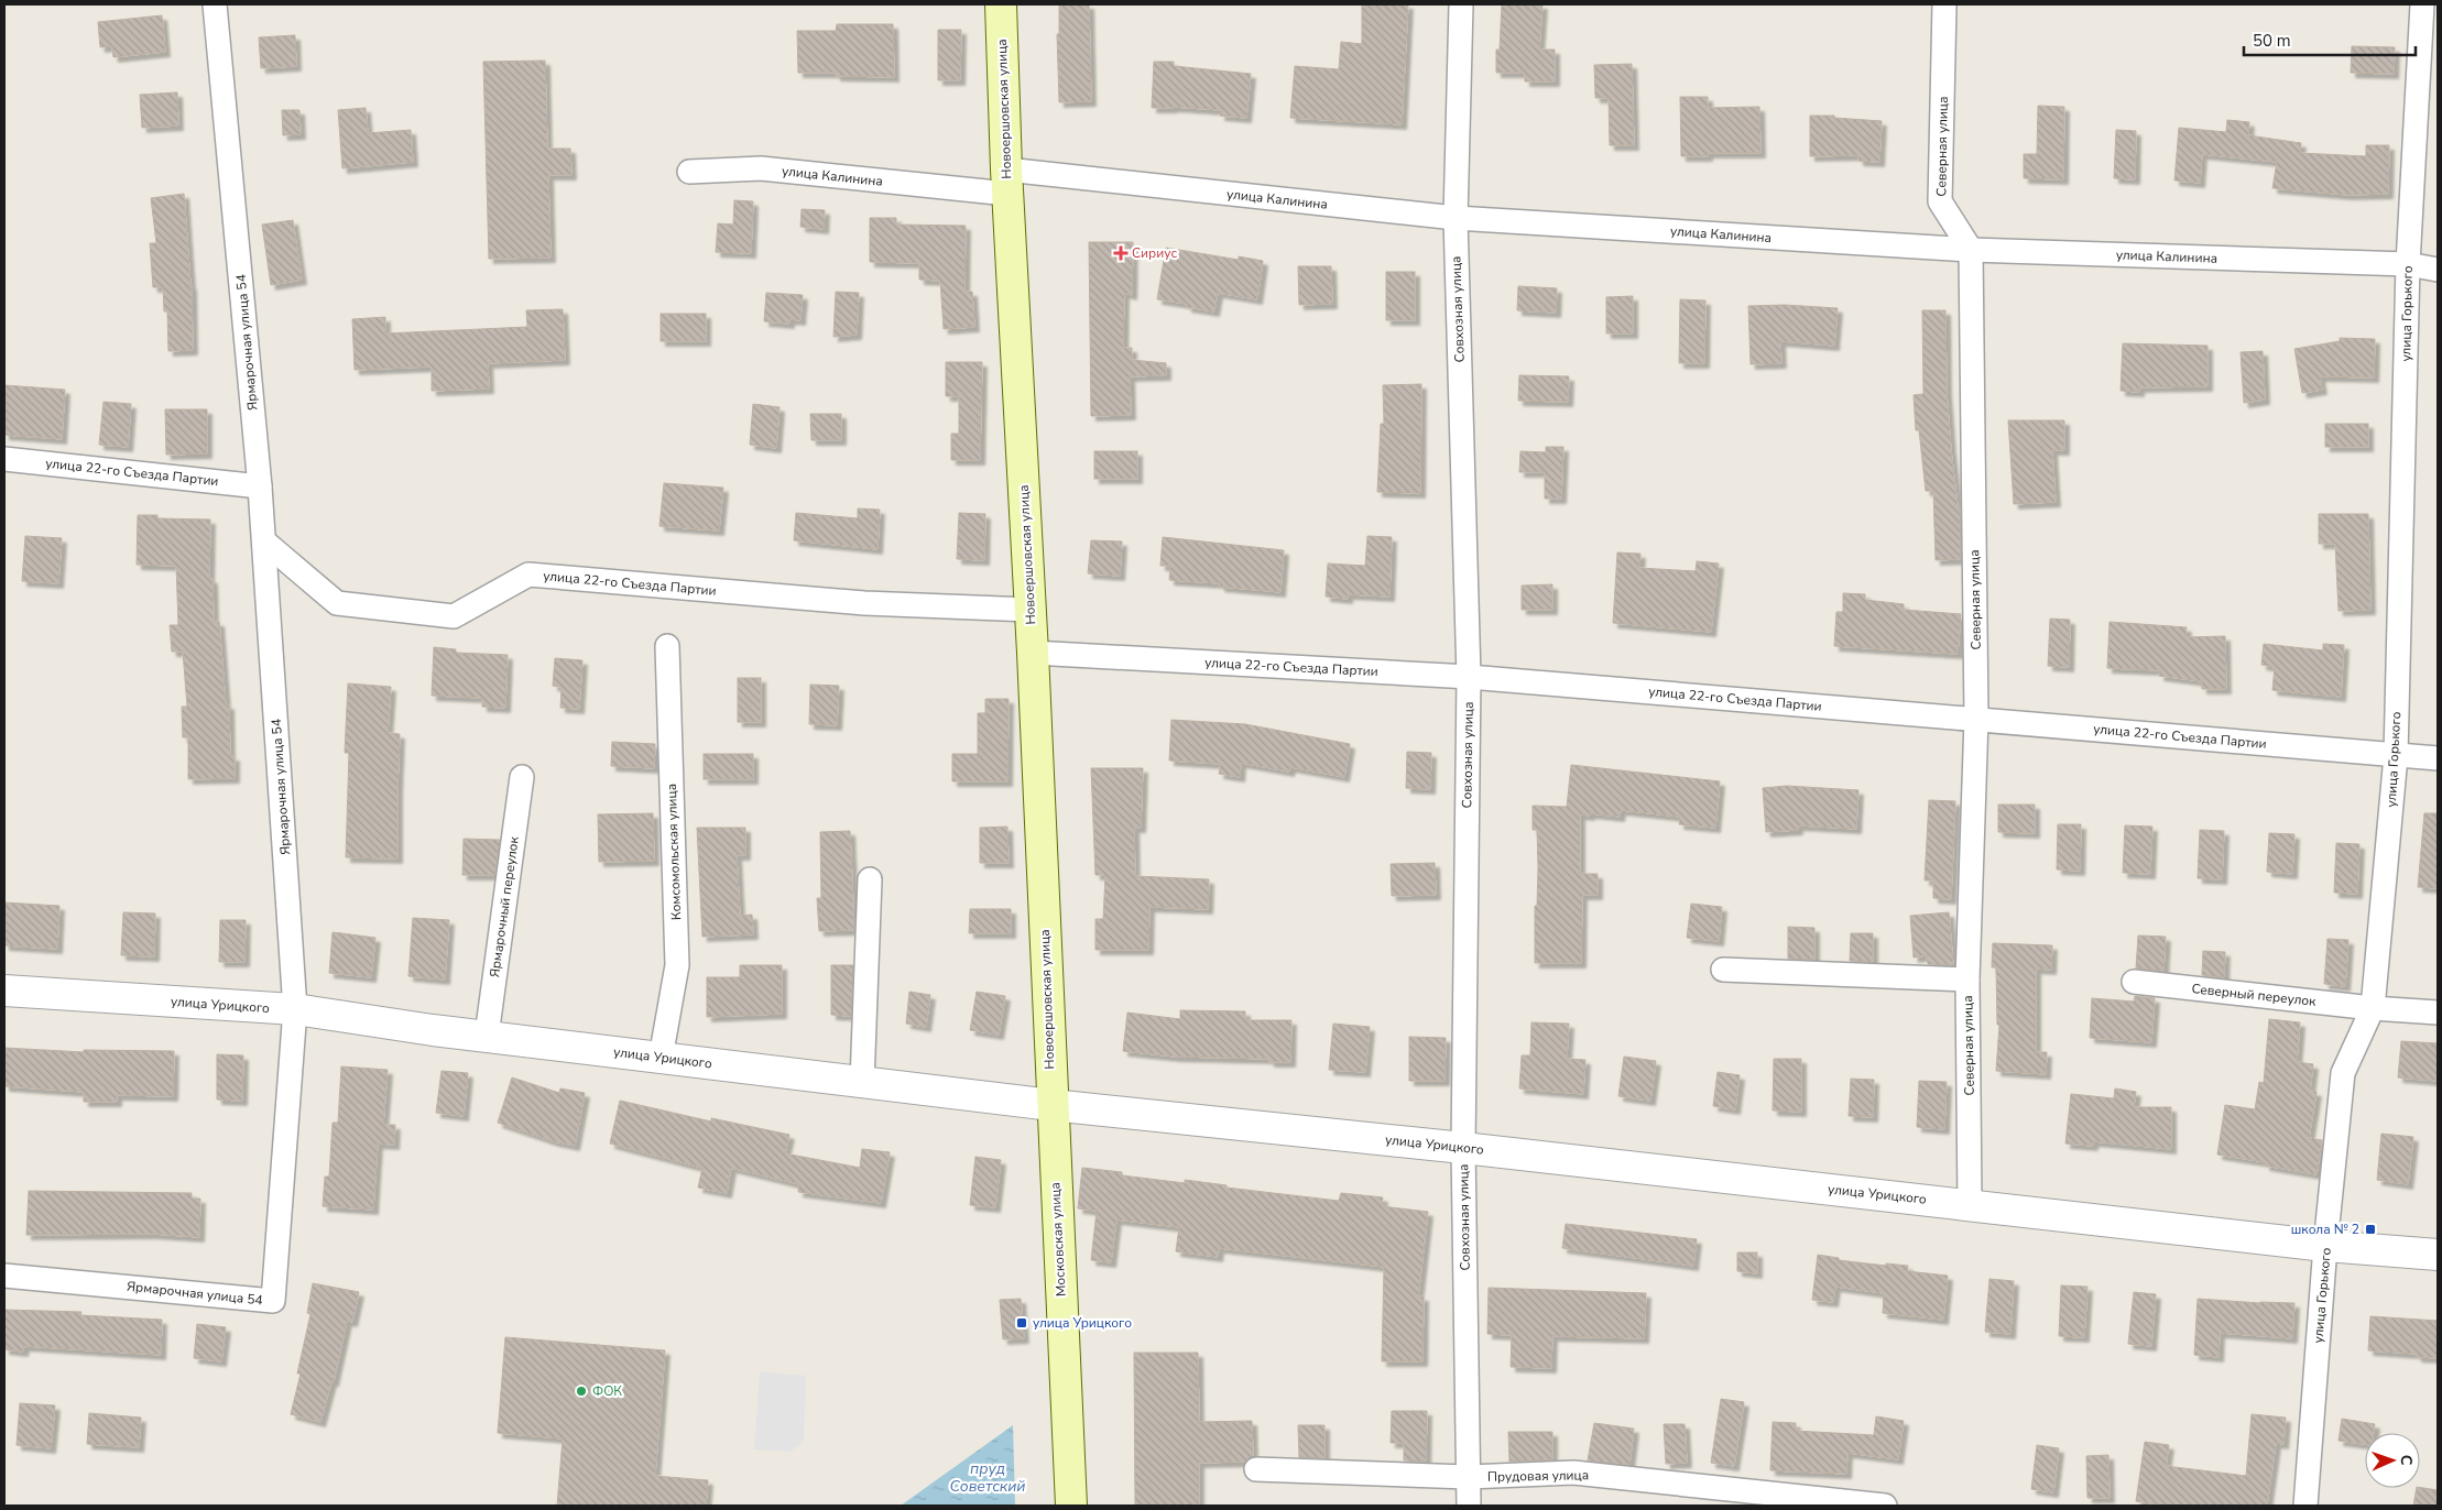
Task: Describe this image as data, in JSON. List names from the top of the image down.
{
  "streets": {
    "main road": ["Новоершовская улица", "Московская улица"],
    "street": [
      "Северная улица",
      "улица Калинина",
      "Совхозная улица",
      "улица Горького",
      "Ярмарочная улица 54",
      "улица 22-го Съезда Партии",
      "Комсомольская улица",
      "Ярмарочный переулок",
      "Северный переулок",
      "улица Урицкого",
      "Прудовая улица"
    ]
  },
  "crossings": [
    ["Новоершовская улица", "улица Калинина"],
    ["Новоершовская улица", "улица 22-го Съезда Партии"],
    ["Новоершовская улица", "улица Урицкого"],
    ["Новоершовская улица", "Московская улица"],
    ["Северная улица", "улица Калинина"],
    ["Северная улица", "улица 22-го Съезда Партии"],
    ["Северная улица", "улица Урицкого"],
    ["улица Калинина", "Совхозная улица"],
    ["улица Калинина", "улица Горького"],
    ["Совхозная улица", "улица 22-го Съезда Партии"],
    ["Совхозная улица", "улица Урицкого"],
    ["Совхозная улица", "Прудовая улица"],
    ["улица Горького", "улица 22-го Съезда Партии"],
    ["улица Горького", "Северный переулок"],
    ["улица Горького", "улица Урицкого"],
    ["Ярмарочная улица 54", "улица 22-го Съезда Партии"],
    ["Ярмарочная улица 54", "улица Урицкого"],
    ["Комсомольская улица", "улица Урицкого"],
    ["Ярмарочный переулок", "улица Урицкого"],
    ["улица Урицкого", "Московская улица"]
  ],
  "water": ["пруд Советский"],
  "places": {
    "health": ["Сириус"],
    "transit": ["школа № 2", "улица Урицкого"],
    "other": ["ФОК"]
  },
  "scale_bar": "50 m",
  "north": "right"
}
